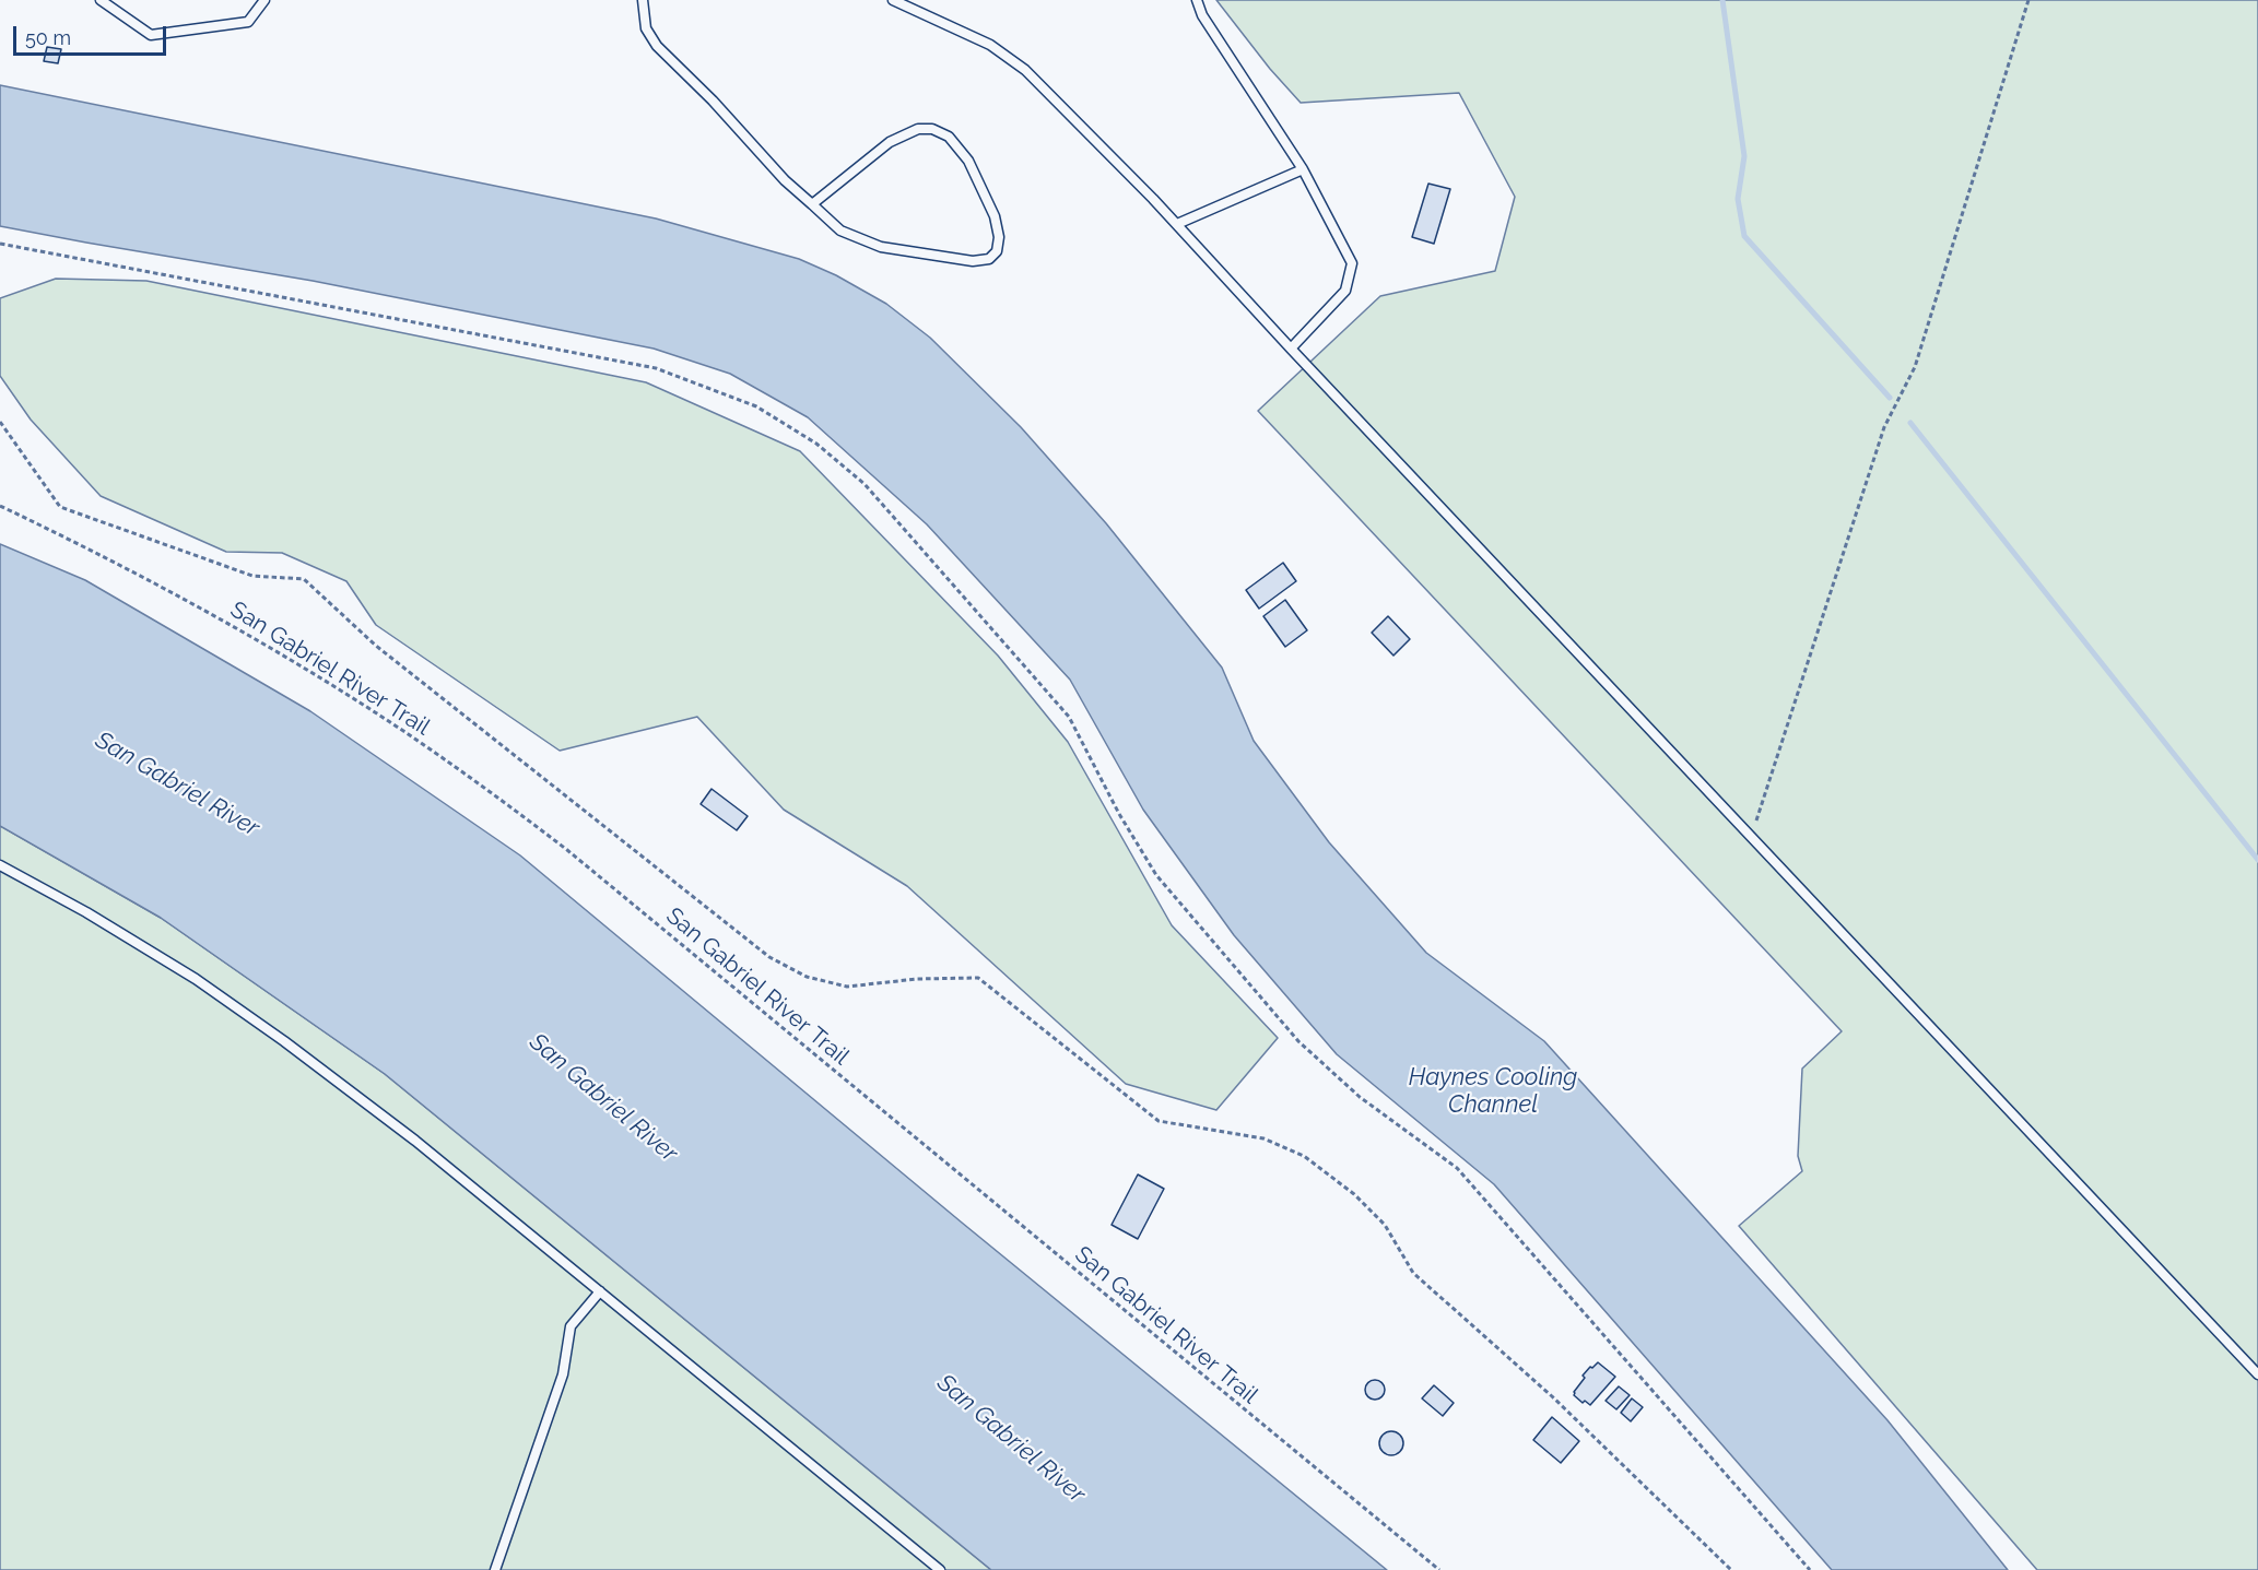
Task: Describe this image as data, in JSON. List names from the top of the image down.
{
  "streets": {
    "path": ["San Gabriel River Trail"]
  },
  "water": ["San Gabriel River", "Haynes Cooling Channel"],
  "scale_bar": "50 m"
}
